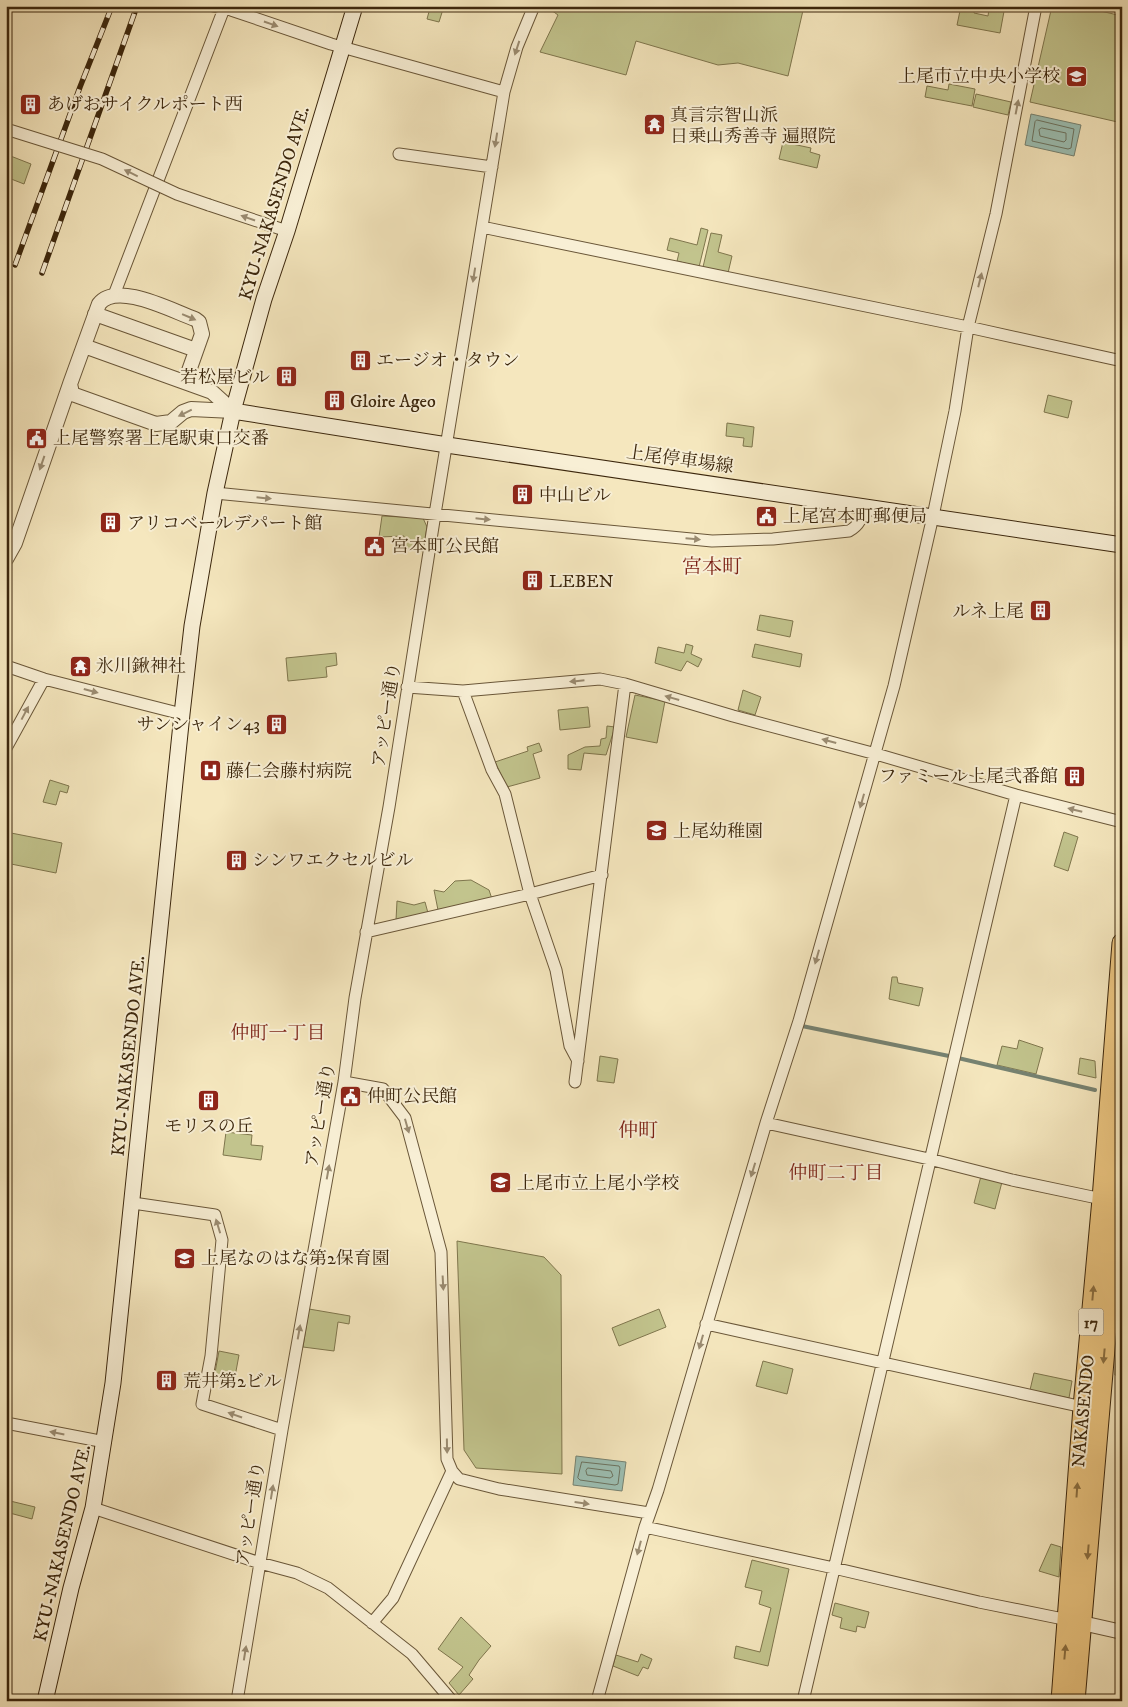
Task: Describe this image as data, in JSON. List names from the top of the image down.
{
  "streets": {
    "highway": ["17", "NAKASENDO"],
    "main road": ["KYU-NAKASENDO AVE.", "上尾停車場線"],
    "street": ["アッピー通り"]
  },
  "crossings": [
    ["KYU-NAKASENDO AVE.", "上尾停車場線"],
    ["上尾停車場線", "アッピー通り"]
  ],
  "districts": [
    "宮本町",
    "仲町一丁目",
    "仲町",
    "仲町二丁目"
  ],
  "places": {
    "school or university": [
      "上尾市立中央小学校",
      "上尾幼稚園",
      "上尾市立上尾小学校",
      "上尾なのはな第2保育園"
    ],
    "building": [
      "あげおサイクルポート西",
      "エージオ・タウン",
      "若松屋ビル",
      "Gloire Ageo",
      "中山ビル",
      "アリコベールデパート館",
      "LEBEN",
      "ルネ上尾",
      "サンシャイン43",
      "ファミール上尾弐番館",
      "シンワエクセルビル",
      "モリスの丘",
      "荒井第2ビル"
    ],
    "temple": ["真言宗智山派 日乗山秀善寺 遍照院", "氷川鍬神社"],
    "public building": [
      "上尾警察署上尾駅東口交番",
      "上尾宮本町郵便局",
      "宮本町公民館",
      "仲町公民館"
    ],
    "hospital": ["藤仁会藤村病院"]
  }
}
